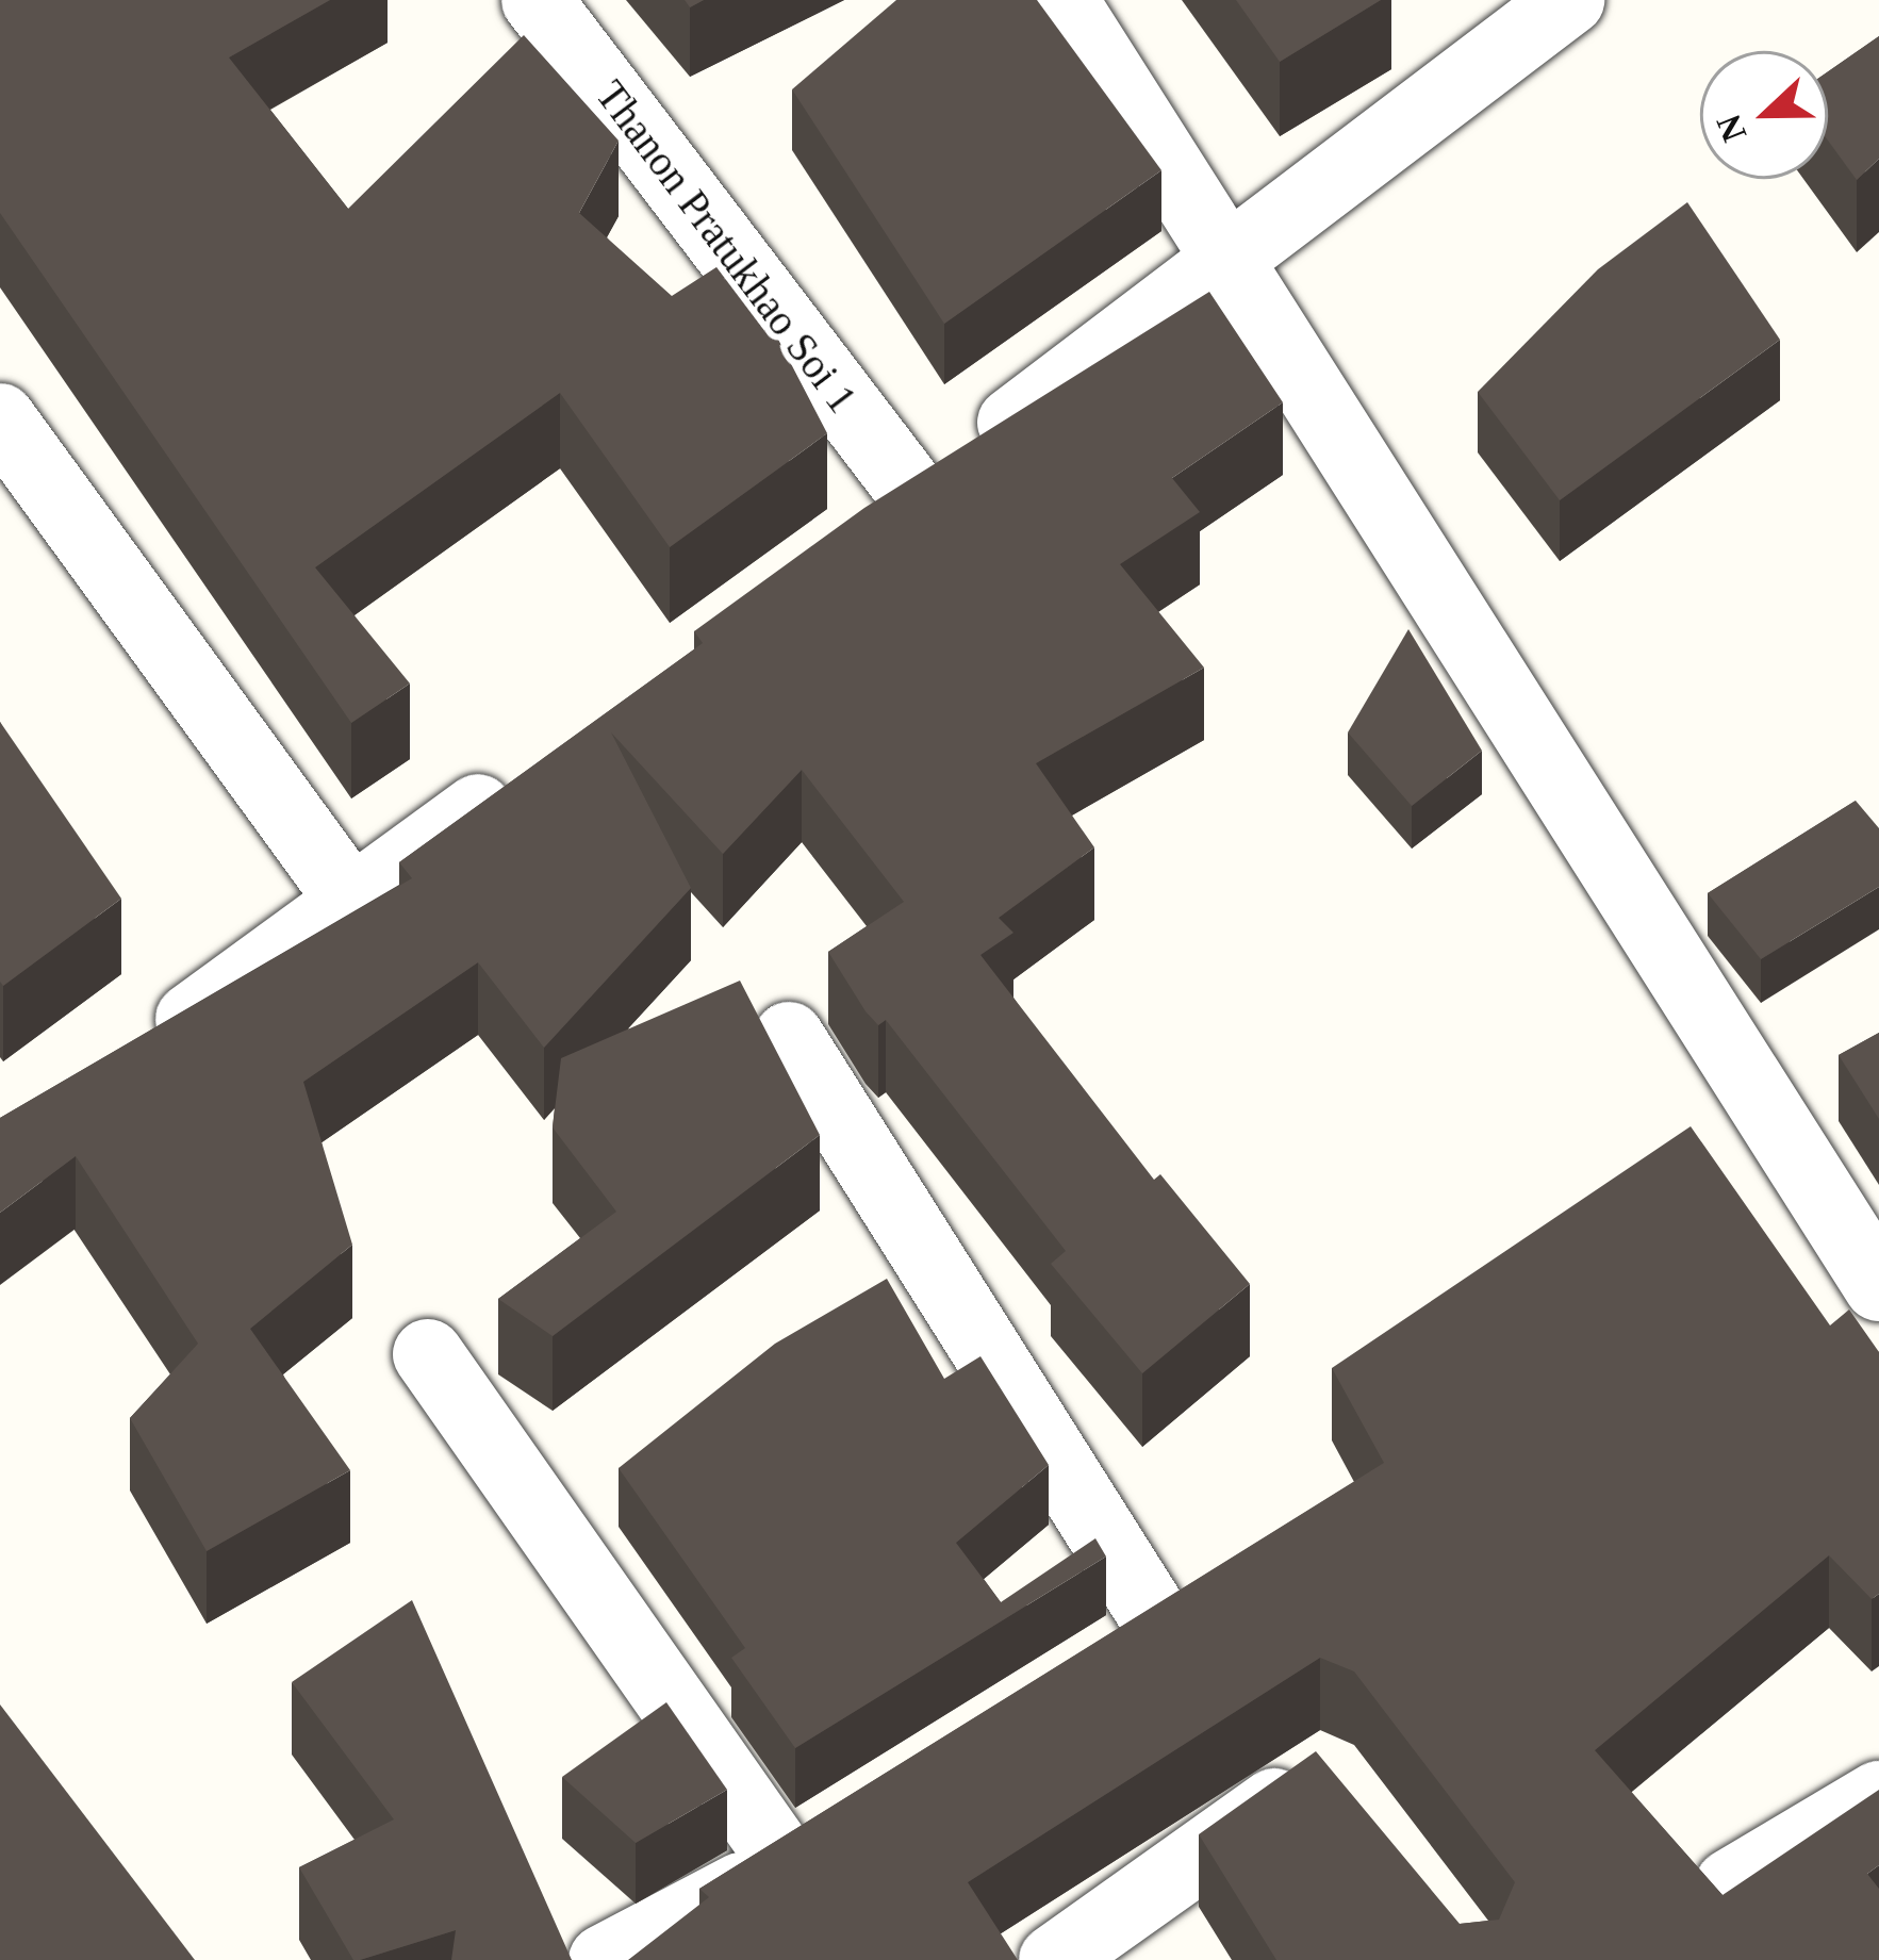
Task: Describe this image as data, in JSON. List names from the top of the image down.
{
  "streets": {
    "street": ["Thanon Pratukhao Soi 1"]
  },
  "north": "left"
}
